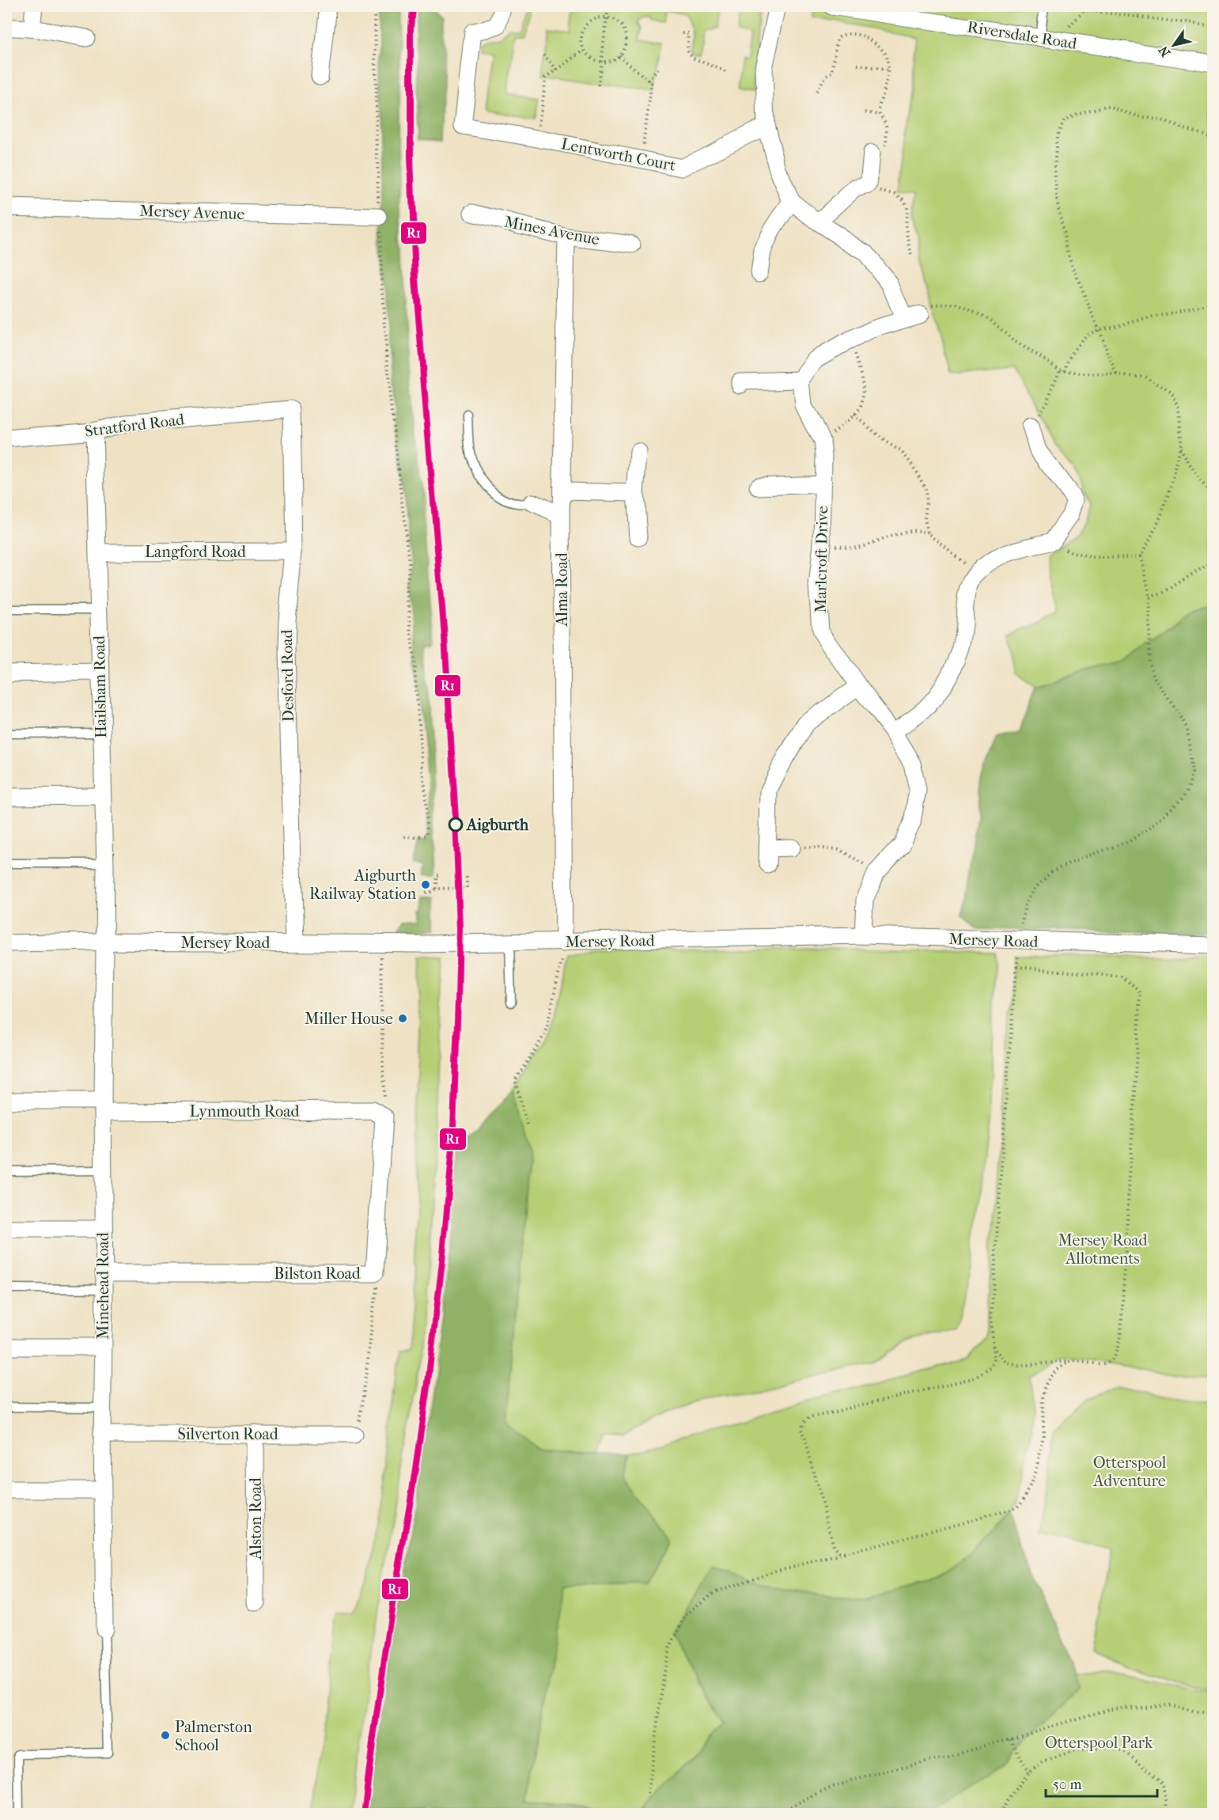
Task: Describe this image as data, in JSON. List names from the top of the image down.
{
  "streets": {
    "street": [
      "Riversdale Road",
      "Lentworth Court",
      "Mersey Avenue",
      "Mines Avenue",
      "Stratford Road",
      "Langford Road",
      "Marlcroft Drive",
      "Alma Road",
      "Desford Road",
      "Hailsham Road",
      "Mersey Road",
      "Lynmouth Road",
      "Bilston Road",
      "Minehead Road",
      "Silverton Road",
      "Alston Road"
    ]
  },
  "crossings": [
    ["Mines Avenue", "Alma Road"],
    ["Stratford Road", "Desford Road"],
    ["Stratford Road", "Hailsham Road"],
    ["Langford Road", "Desford Road"],
    ["Langford Road", "Hailsham Road"],
    ["Marlcroft Drive", "Mersey Road"],
    ["Alma Road", "Mersey Road"],
    ["Desford Road", "Mersey Road"],
    ["Hailsham Road", "Mersey Road"],
    ["Hailsham Road", "Minehead Road"],
    ["Mersey Road", "Minehead Road"],
    ["Lynmouth Road", "Bilston Road"],
    ["Lynmouth Road", "Minehead Road"],
    ["Bilston Road", "Minehead Road"],
    ["Minehead Road", "Silverton Road"],
    ["Silverton Road", "Alston Road"]
  ],
  "parks": ["Mersey Road Allotments", "Otterspool Adventure", "Otterspool Park"],
  "places": [
    "Aigburth",
    "Aigburth Railway Station",
    "Miller House",
    "Palmerston School"
  ],
  "lines": ["transit line R1"],
  "scale_bar": "50 m",
  "north": "bottom left"
}
